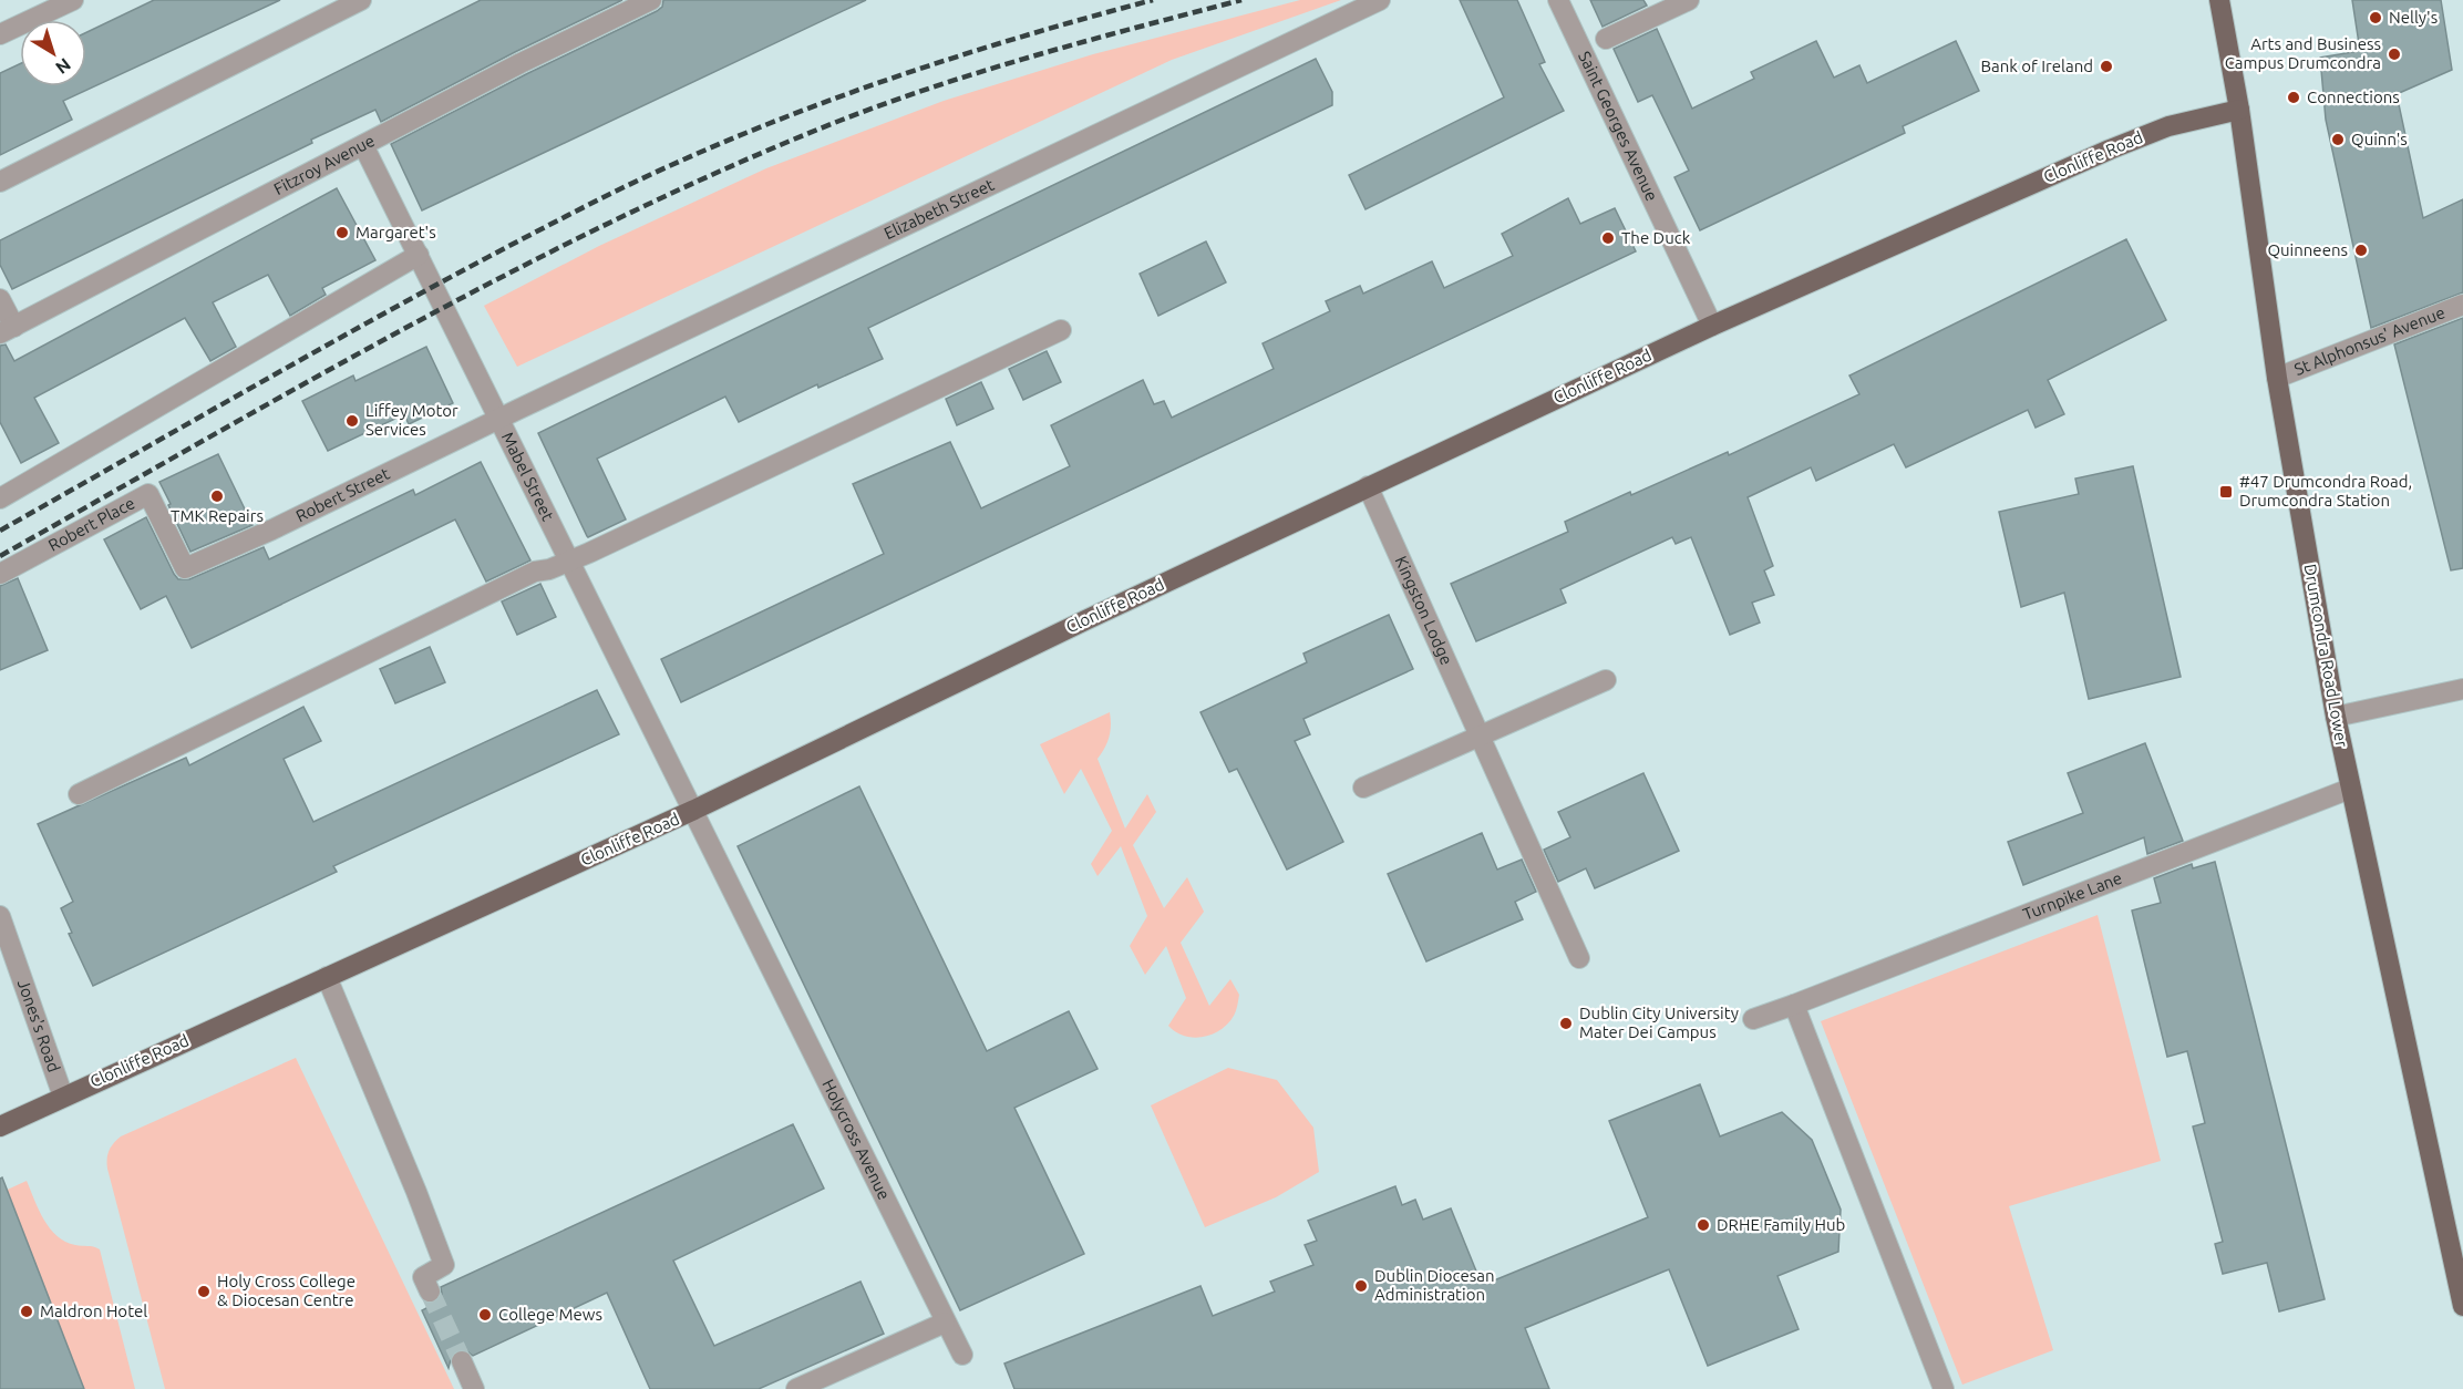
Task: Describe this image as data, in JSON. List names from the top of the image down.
{
  "streets": {
    "main road": ["Clonliffe Road", "Drumcondra Road Lower"],
    "street": [
      "Saint Georges Avenue",
      "Fitzroy Avenue",
      "Elizabeth Street",
      "St Alphonsus' Avenue",
      "Mabel Street",
      "Robert Street",
      "Robert Place",
      "Kingston Lodge",
      "Turnpike Lane",
      "Jones's Road",
      "Holycross Avenue"
    ]
  },
  "crossings": [
    ["Saint Georges Avenue", "Clonliffe Road"],
    ["Clonliffe Road", "Mabel Street"],
    ["Clonliffe Road", "Kingston Lodge"],
    ["Clonliffe Road", "Drumcondra Road Lower"],
    ["Clonliffe Road", "Jones's Road"],
    ["Clonliffe Road", "Holycross Avenue"],
    ["Fitzroy Avenue", "Mabel Street"],
    ["Elizabeth Street", "Mabel Street"],
    ["Elizabeth Street", "Robert Street"],
    ["St Alphonsus' Avenue", "Drumcondra Road Lower"],
    ["Mabel Street", "Robert Street"],
    ["Mabel Street", "Holycross Avenue"],
    ["Robert Street", "Robert Place"],
    ["Drumcondra Road Lower", "Turnpike Lane"]
  ],
  "places": {
    "other": [
      "Nelly's",
      "Arts and Business Campus Drumcondra",
      "Bank of Ireland",
      "Connections",
      "Quinn's",
      "Margaret's",
      "The Duck",
      "Quinneens",
      "Liffey Motor Services",
      "TMK Repairs",
      "Dublin City University Mater Dei Campus",
      "DRHE Family Hub",
      "Dublin Diocesan Administration",
      "Holy Cross College & Diocesan Centre",
      "Maldron Hotel",
      "College Mews"
    ],
    "transit": ["#47 Drumcondra Road, Drumcondra Station"]
  },
  "north": "bottom right"
}
